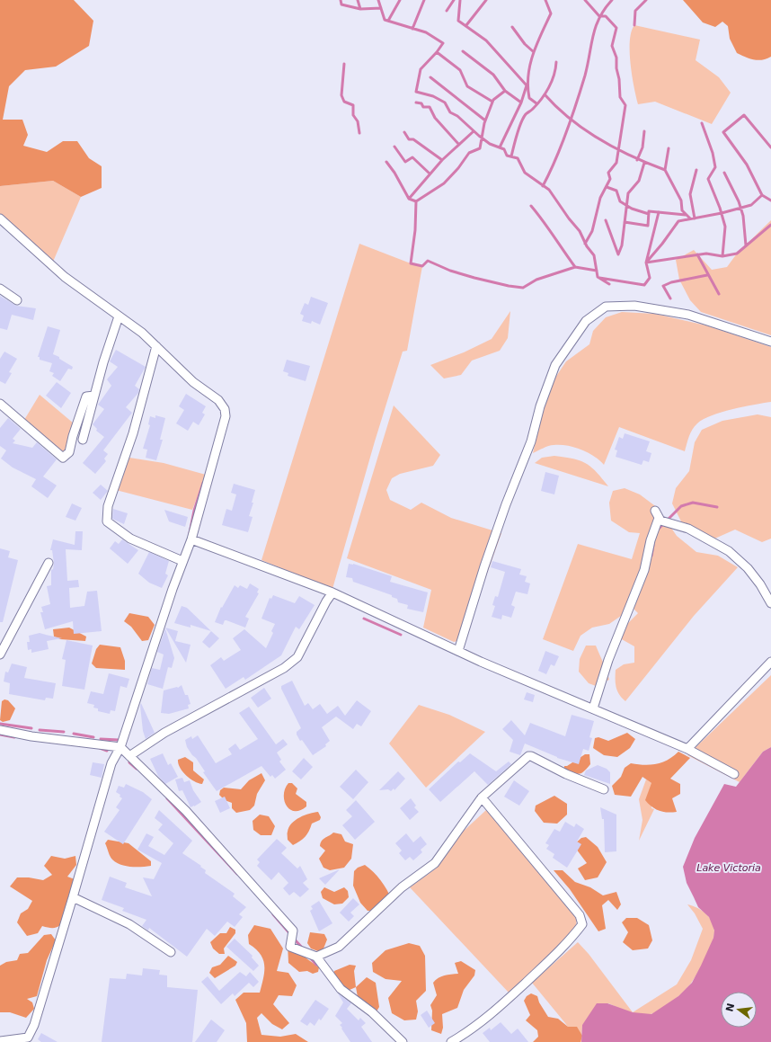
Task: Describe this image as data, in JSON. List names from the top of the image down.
{
  "water": ["Lake Victoria"],
  "north": "left"
}
